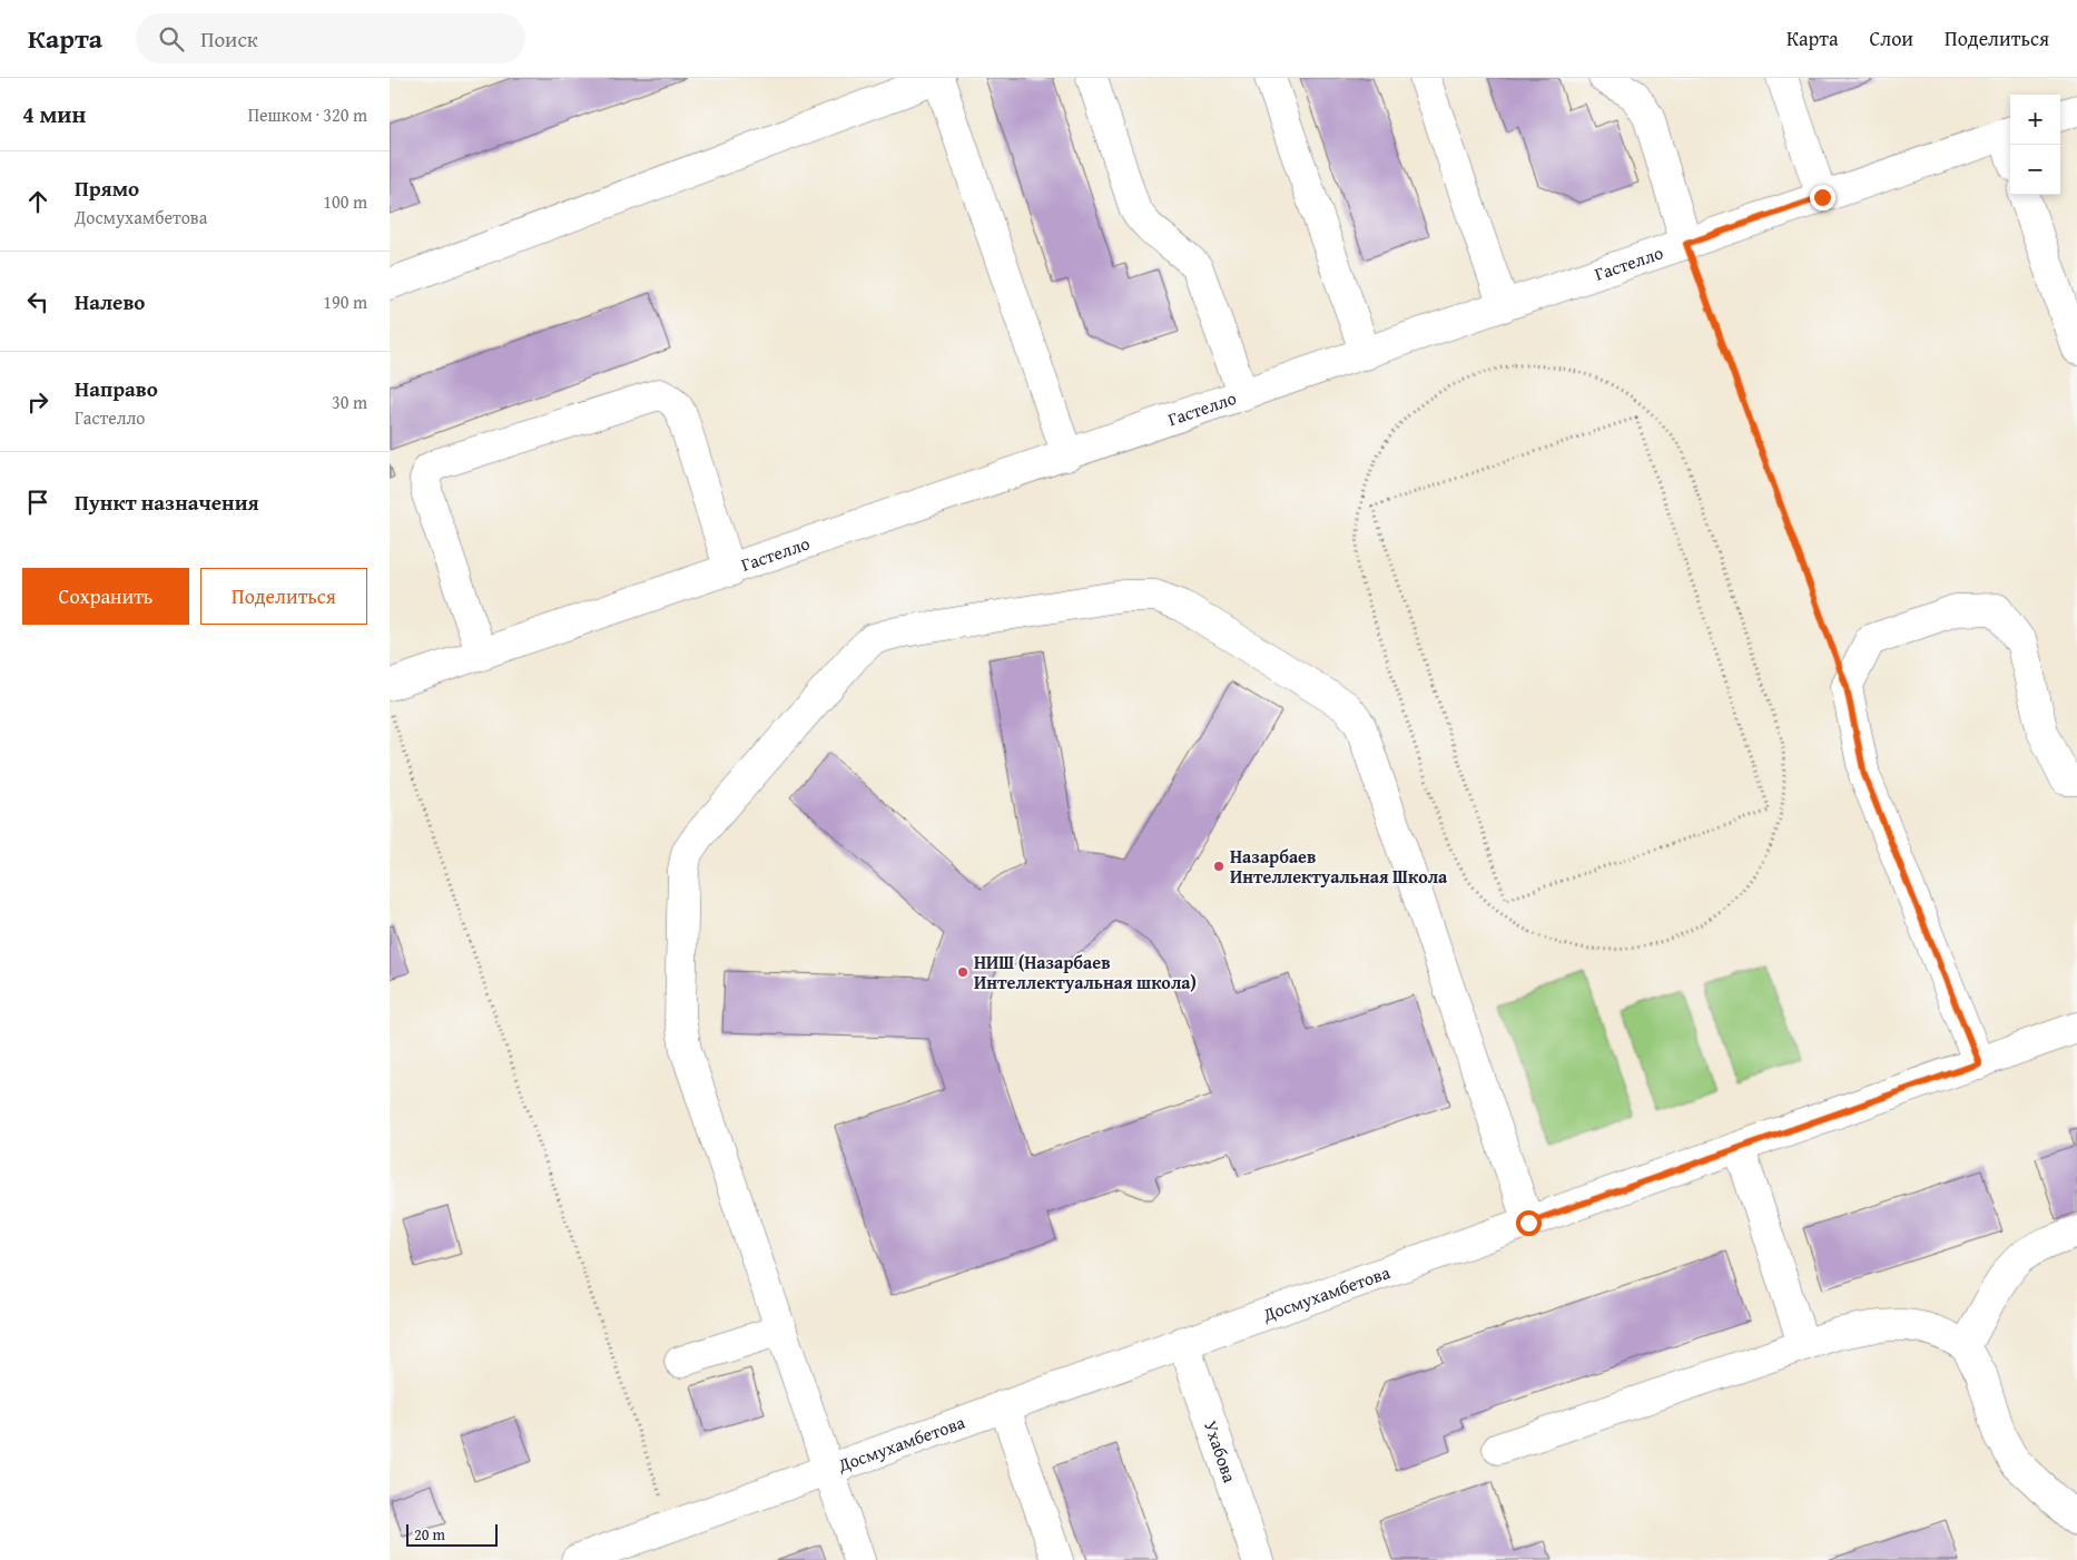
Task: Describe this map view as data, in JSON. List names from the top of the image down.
{
  "streets": {
    "street": ["Гастелло", "Досмухамбетова", "Ухабова"]
  },
  "crossings": [
    ["Досмухамбетова", "Ухабова"]
  ],
  "places": ["Назарбаев Интеллектуальная Школа", "НИШ (Назарбаев Интеллектуальная школа)"],
  "scale_bar": "20 m",
  "page": {
    "header": "Карта",
    "search": "Поиск",
    "nav": ["Карта", "Слои", "Поделиться"],
    "heading": ["4 мин", "Пешком · 320 m"],
    "map_buttons": ["+", "−"],
    "list": [
      ["Прямо", "Досмухамбетова", "100 m"],
      ["Налево", "190 m"],
      ["Направо", "Гастелло", "30 m"],
      "Пункт назначения"
    ],
    "buttons": ["Сохранить", "Поделиться"],
    "scale": "20 m"
  }
}
